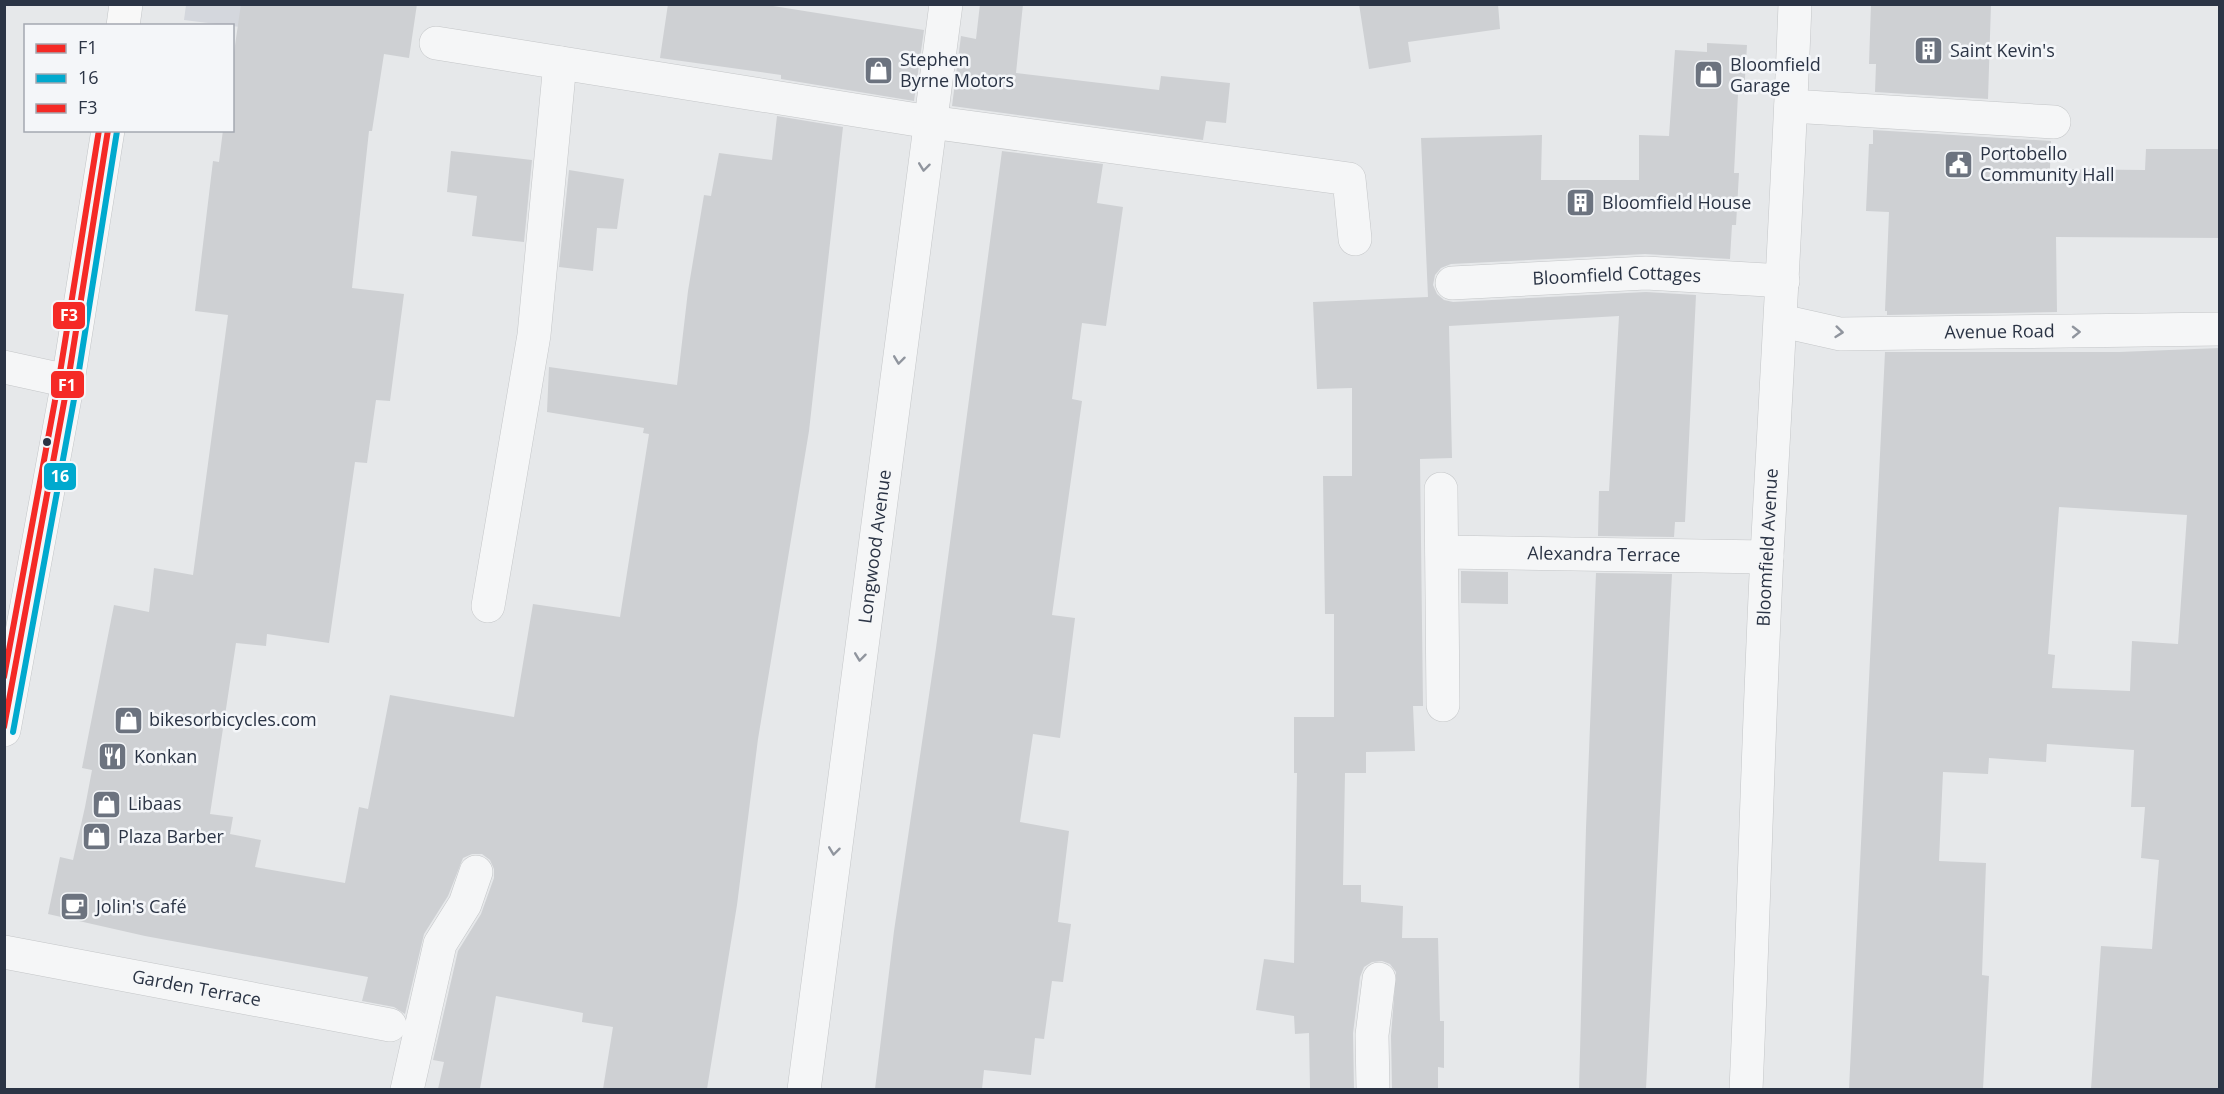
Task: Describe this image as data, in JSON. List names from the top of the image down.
{
  "streets": {
    "street": [
      "Bloomfield Cottages",
      "Avenue Road",
      "Longwood Avenue",
      "Bloomfield Avenue",
      "Alexandra Terrace",
      "Garden Terrace"
    ]
  },
  "crossings": [
    ["Bloomfield Cottages", "Bloomfield Avenue"],
    ["Avenue Road", "Bloomfield Avenue"],
    ["Bloomfield Avenue", "Alexandra Terrace"]
  ],
  "one_way": ["Longwood Avenue"],
  "places": {
    "building": ["Saint Kevin's", "Bloomfield House"],
    "shop": [
      "Stephen Byrne Motors",
      "Bloomfield Garage",
      "bikesorbicycles.com",
      "Libaas",
      "Plaza Barber"
    ],
    "public building": ["Portobello Community Hall"],
    "restaurant": ["Konkan"],
    "cafe": ["Jolin's Café"]
  },
  "lines": ["transit line F1", "transit line 16", "transit line F3"],
  "legend": ["F1", "16", "F3"]
}
